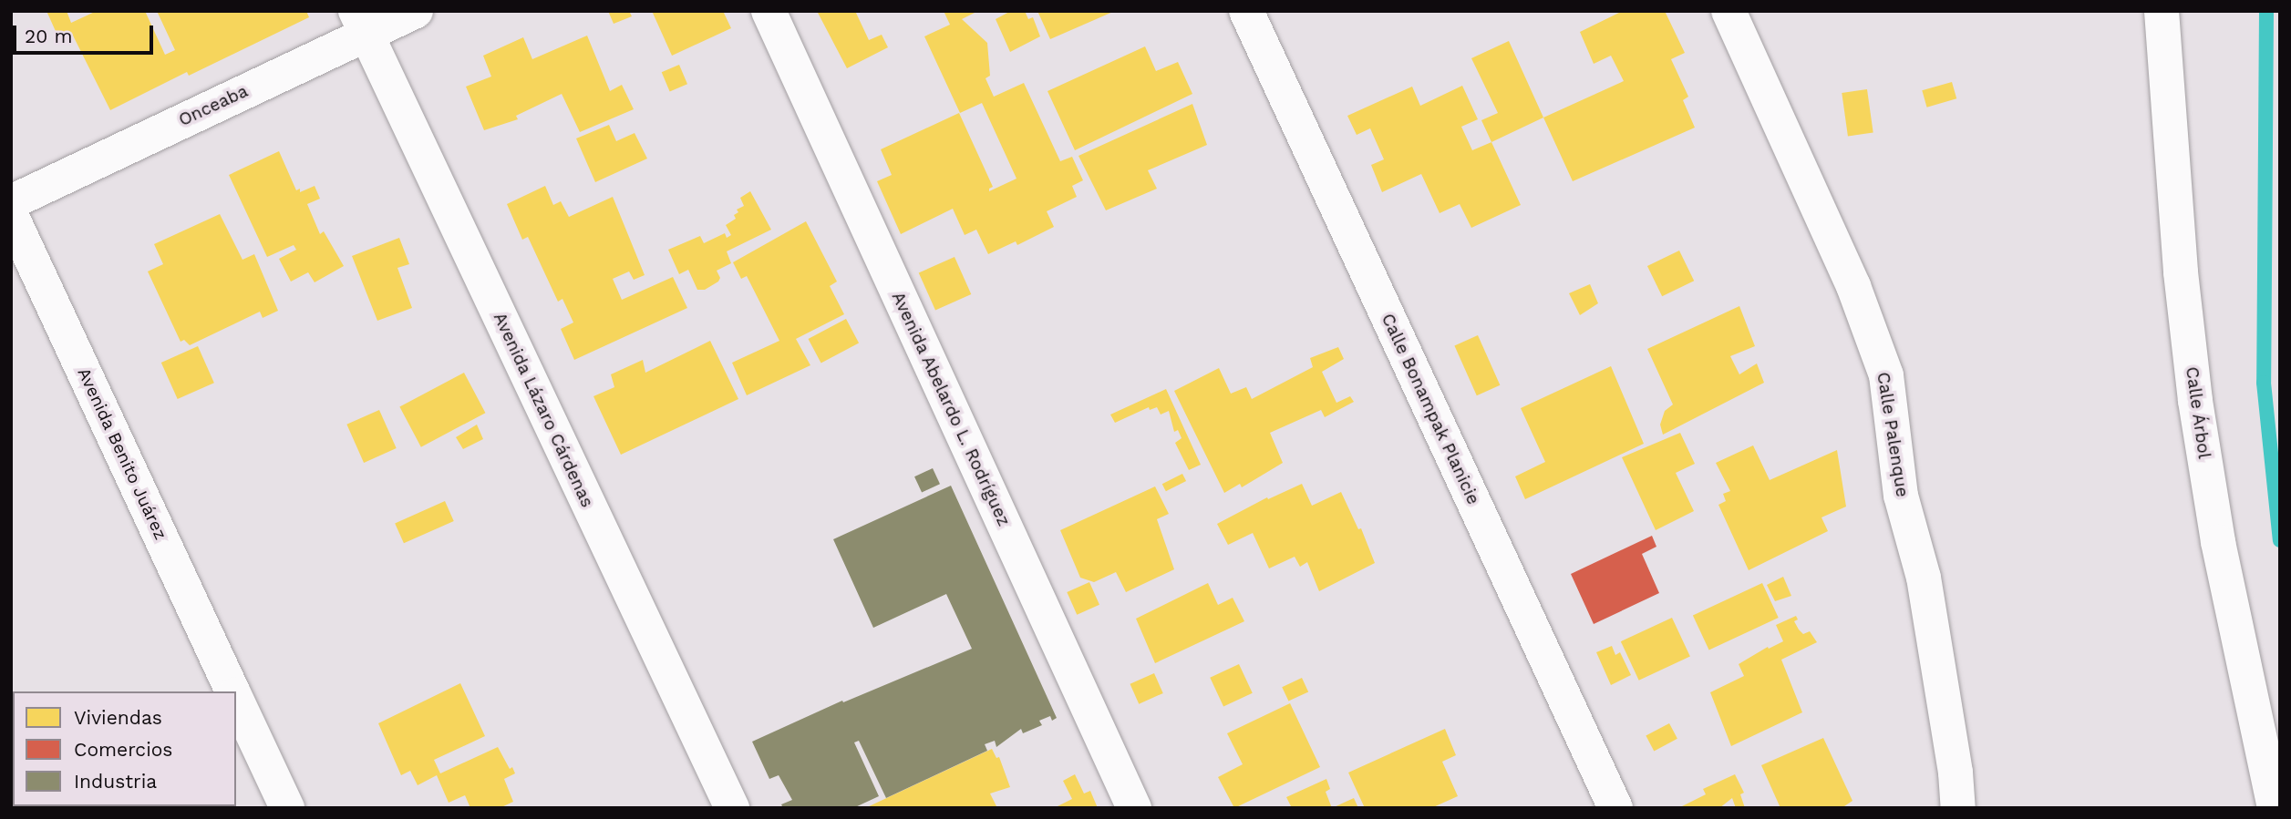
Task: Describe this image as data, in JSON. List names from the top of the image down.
{
  "streets": {
    "street": [
      "Onceaba",
      "Avenida Abelardo L. Rodríguez",
      "Calle Bonampak Planicie",
      "Avenida Lázaro Cárdenas",
      "Calle Árbol",
      "Calle Palenque",
      "Avenida Benito Juárez"
    ]
  },
  "crossings": [
    ["Onceaba", "Avenida Lázaro Cárdenas"]
  ],
  "legend": ["Viviendas", "Comercios", "Industria"],
  "scale_bar": "20 m"
}
